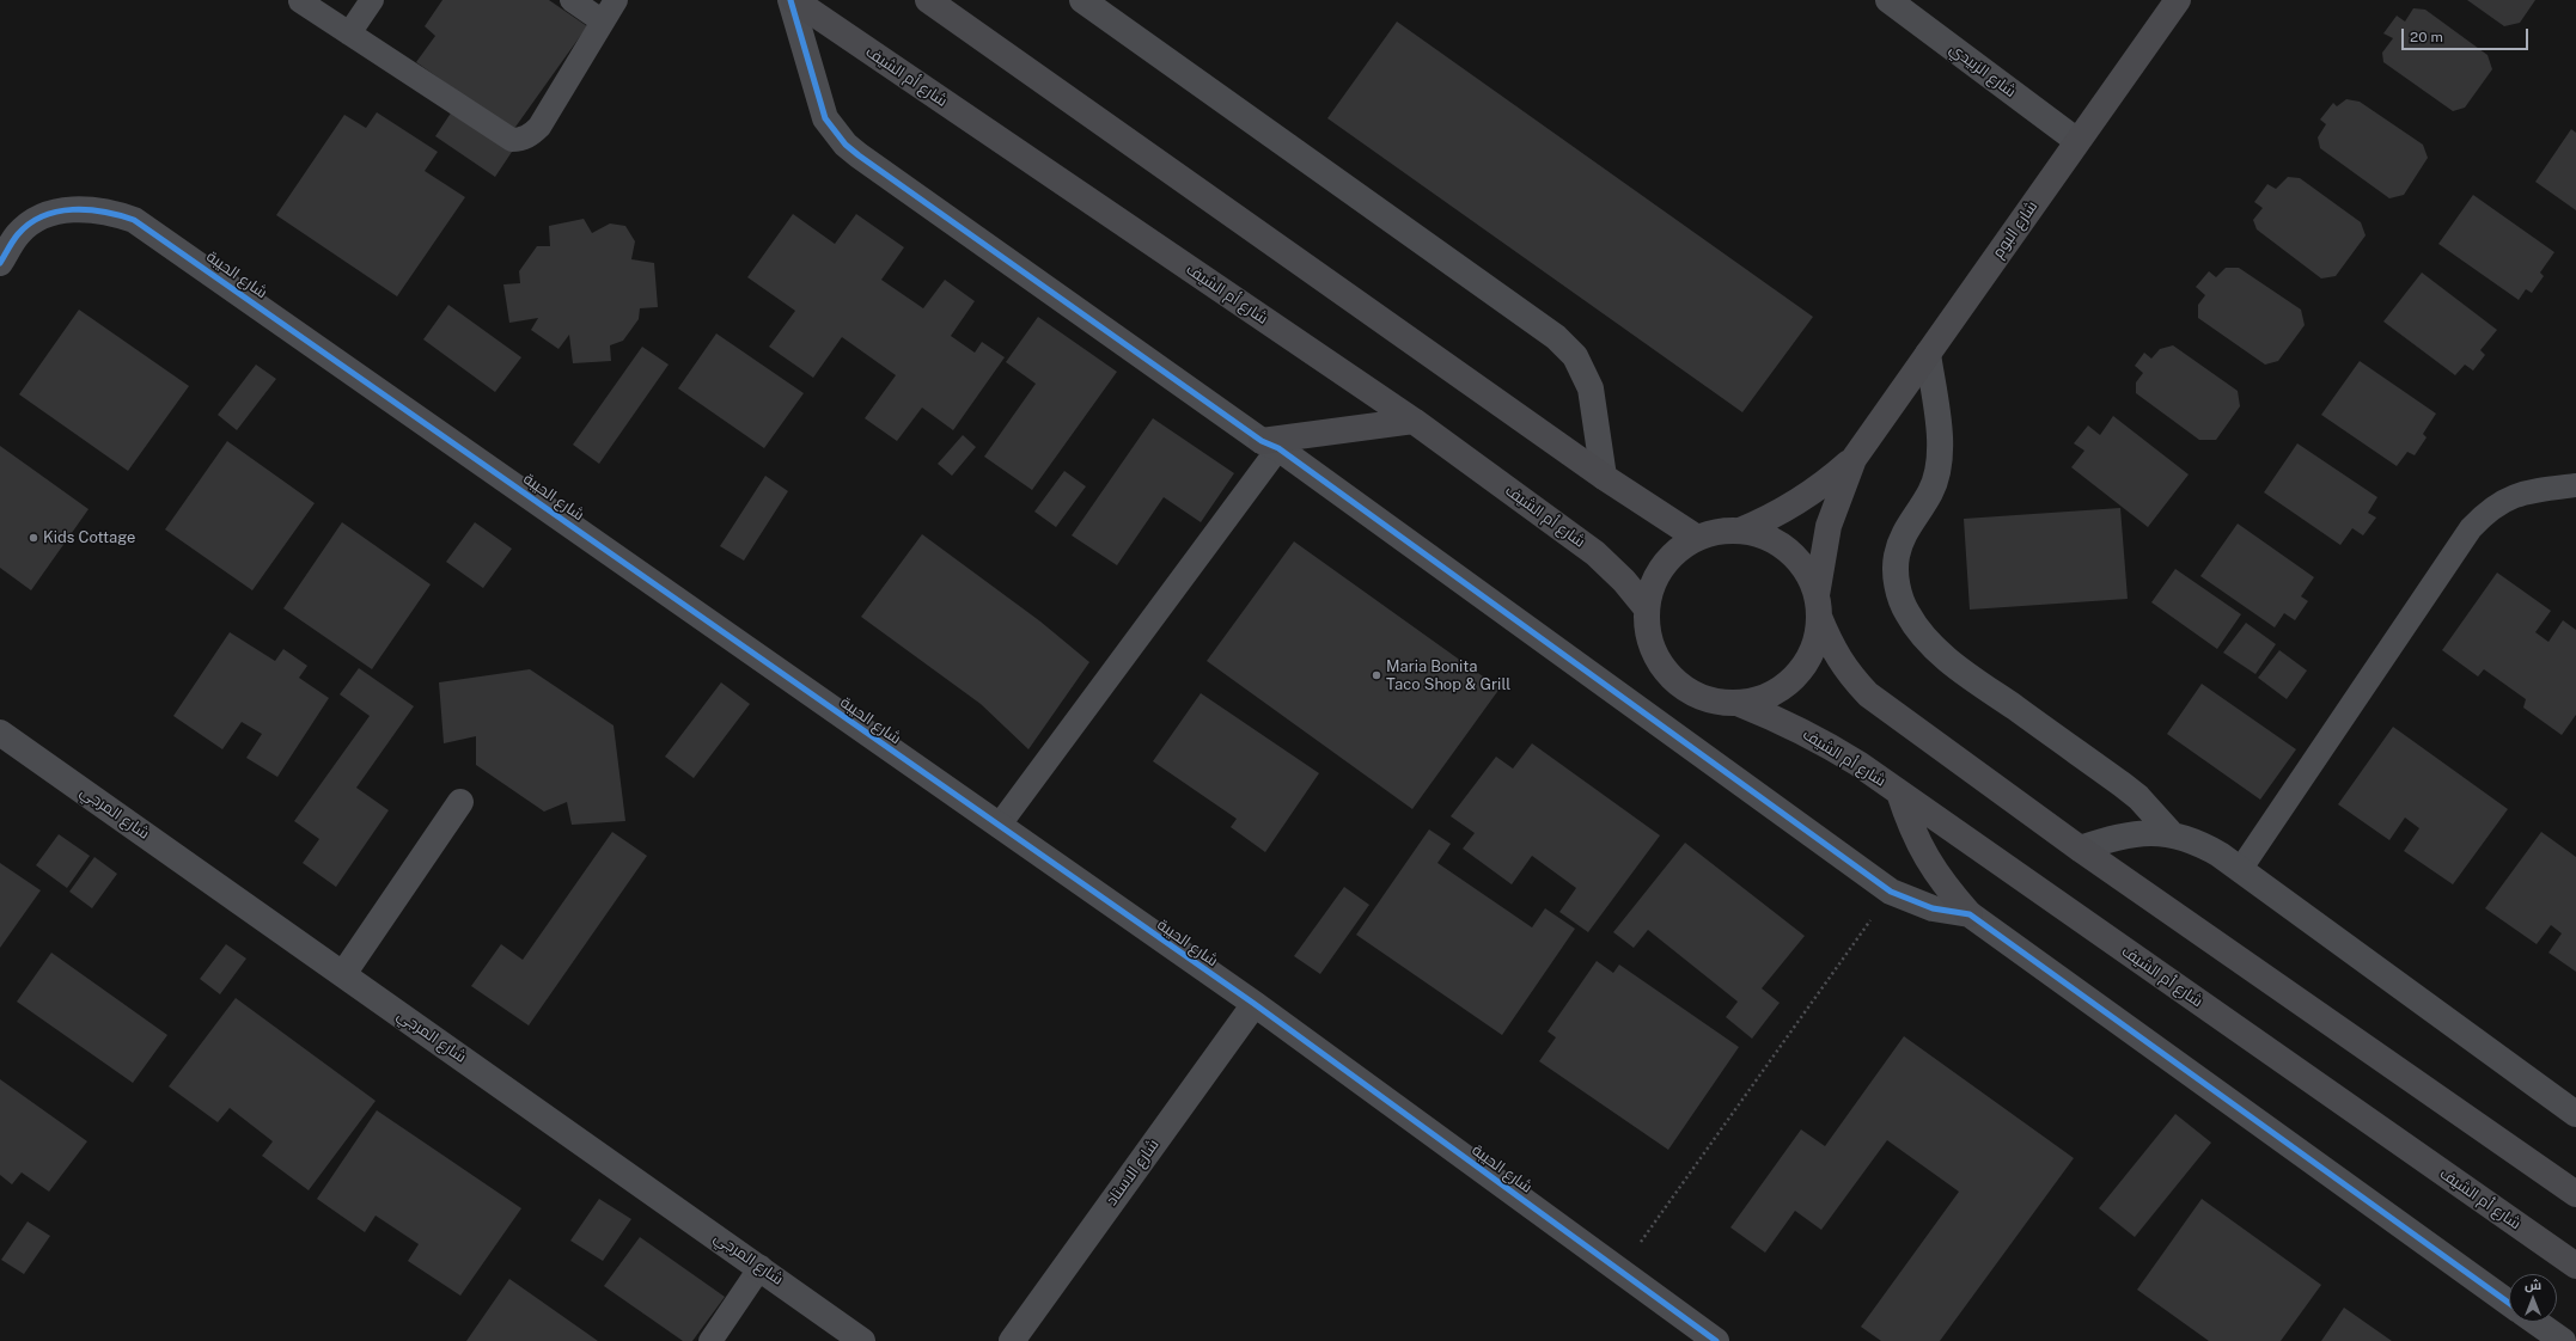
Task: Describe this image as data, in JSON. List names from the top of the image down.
{
  "streets": {
    "main road": ["شارع أم الشيف", "شارع البوم"],
    "street": [
      "شارع الزبيدي",
      "شارع الحيبة",
      "شارع المرجي",
      "شارع الاستاد"
    ]
  },
  "crossings": [
    ["شارع الزبيدي", "شارع البوم"],
    ["شارع أم الشيف", "شارع البوم"],
    ["شارع الحيبة", "شارع الاستاد"]
  ],
  "places": ["Kids Cottage", "Maria Bonita Taco Shop & Grill"],
  "scale_bar": "20 m",
  "north": "top"
}
